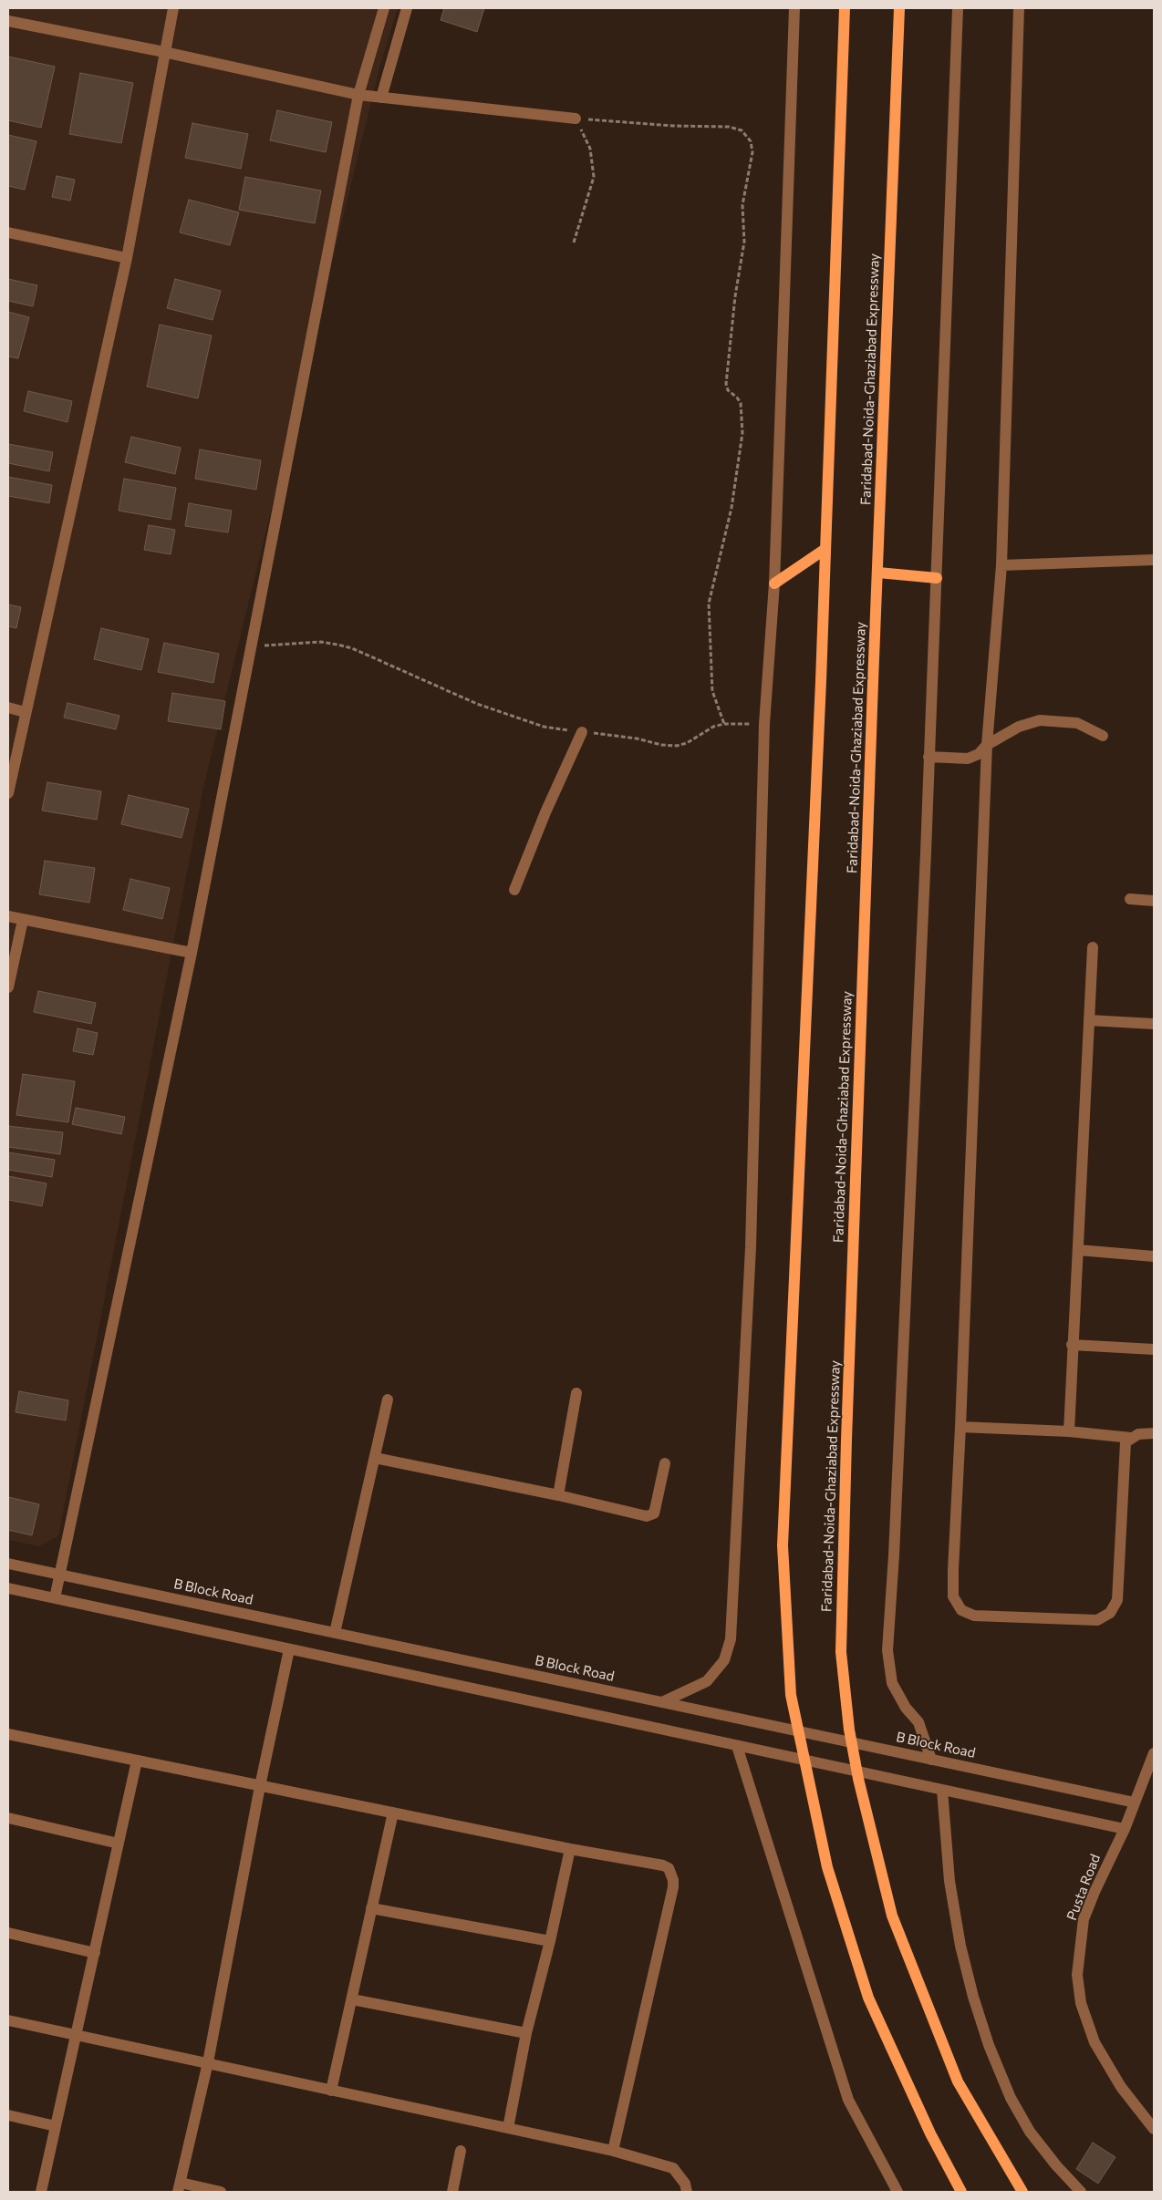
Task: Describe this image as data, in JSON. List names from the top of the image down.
{
  "streets": {
    "main road": ["Faridabad-Noida-Ghaziabad Expressway"],
    "street": ["B Block Road", "Pusta Road"]
  },
  "crossings": [
    ["B Block Road", "Pusta Road"]
  ]
}
